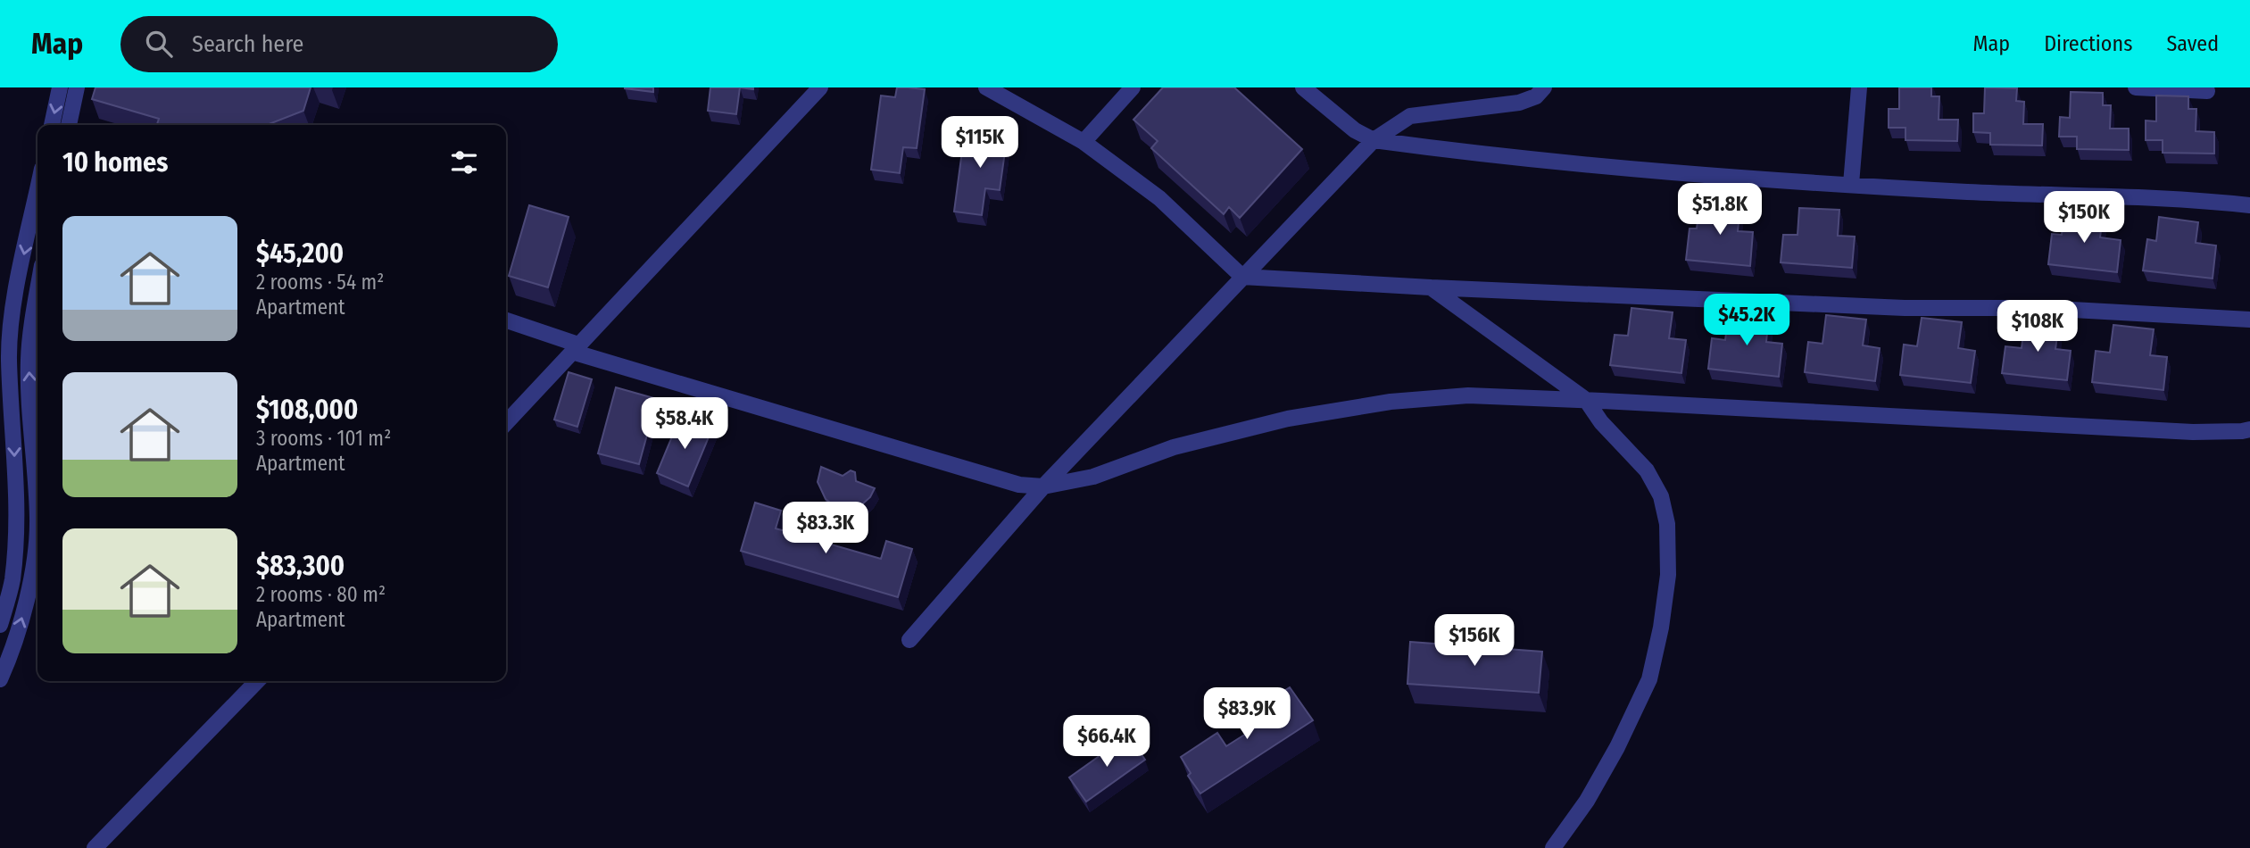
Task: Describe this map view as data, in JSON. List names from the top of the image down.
{
  "page": {
    "header": "Map",
    "search": "Search here",
    "nav": ["Map", "Directions", "Saved"],
    "price": [
      "$115K",
      "$51.8K",
      "$150K",
      "$45.2K",
      "$108K",
      "$58.4K",
      "$83.3K",
      "$156K",
      "$83.9K",
      "$66.4K"
    ],
    "heading": "10 homes",
    "list": [
      {
        "name": "$45,200",
        "note": "2 rooms · 54 m² · Apartment"
      },
      {
        "name": "$108,000",
        "note": "3 rooms · 101 m² · Apartment"
      },
      {
        "name": "$83,300",
        "note": "2 rooms · 80 m² · Apartment"
      }
    ]
  }
}
